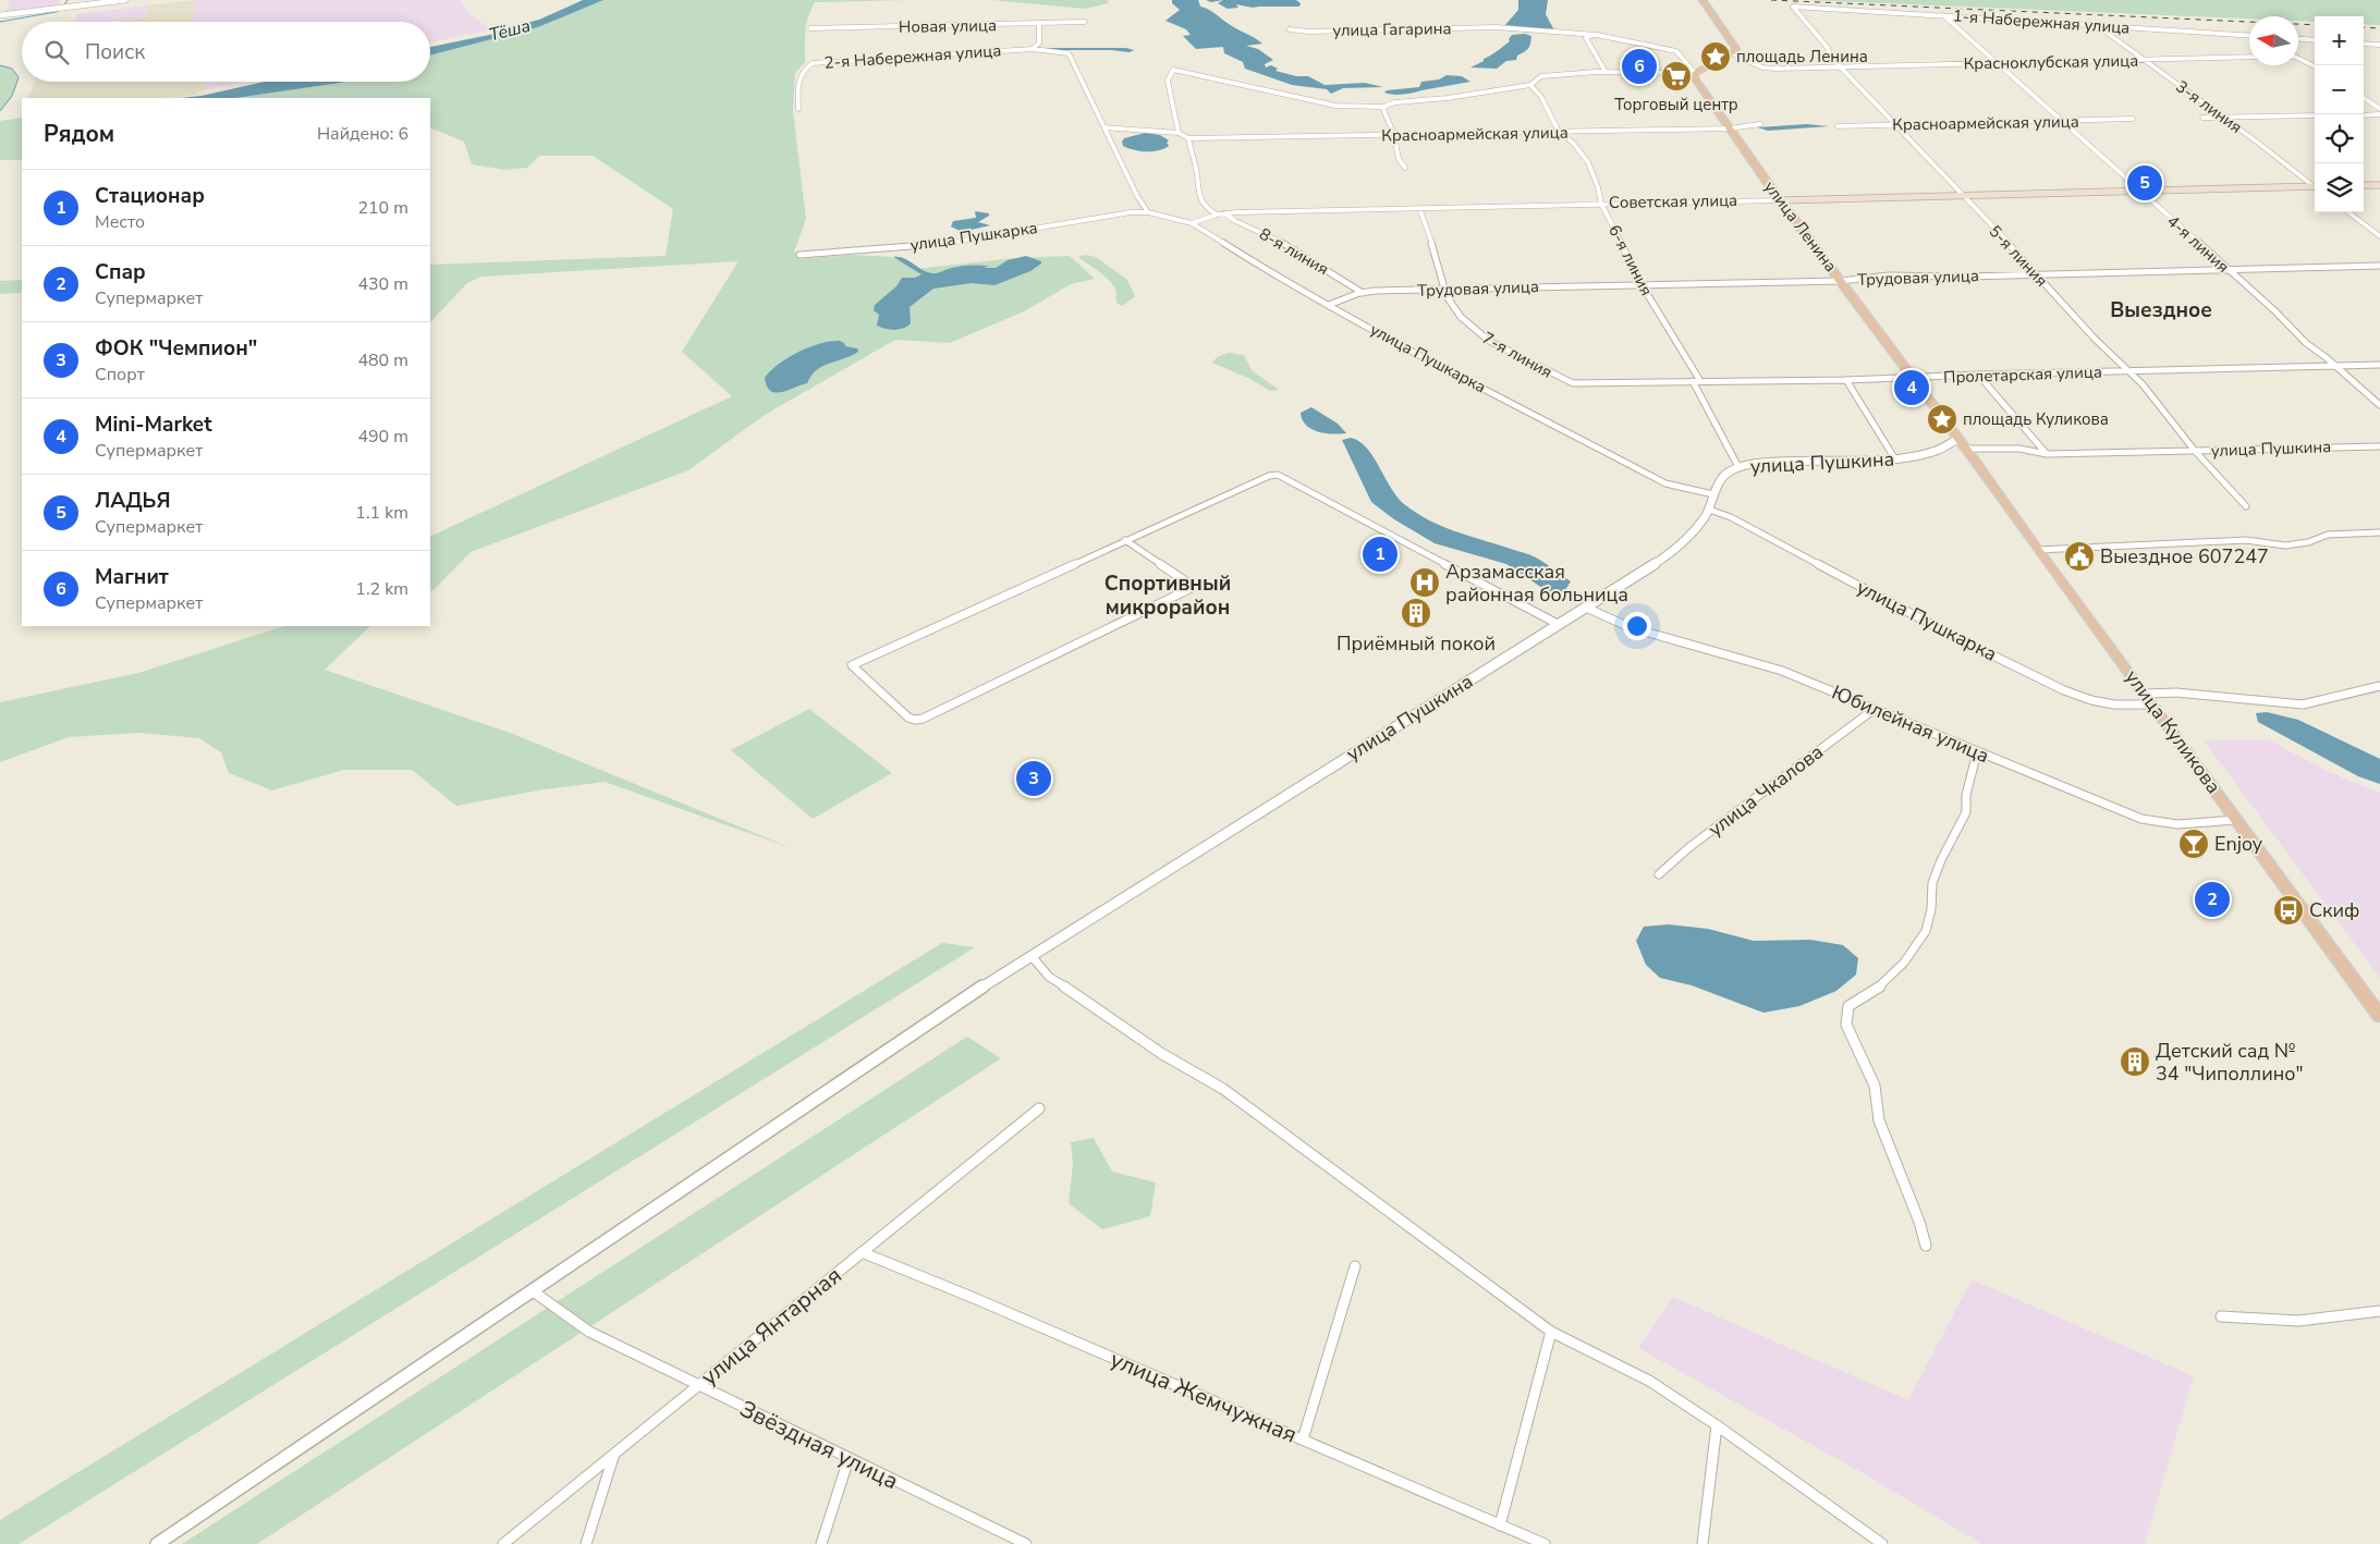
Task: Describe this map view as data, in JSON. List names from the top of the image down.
{
  "streets": {
    "main road": ["Советская улица", "улица Ленина", "улица Куликова"],
    "street": [
      "1-я Набережная улица",
      "Новая улица",
      "улица Гагарина",
      "2-я Набережная улица",
      "Красноклубская улица",
      "3-я линия",
      "Красноармейская улица",
      "улица Пушкарка",
      "4-я линия",
      "8-я линия",
      "5-я линия",
      "6-я линия",
      "Трудовая улица",
      "7-я линия",
      "Пролетарская улица",
      "улица Пушкина",
      "Юбилейная улица",
      "улица Чкалова",
      "улица Янтарная",
      "улица Жемчужная",
      "Звёздная улица"
    ]
  },
  "crossings": [
    ["1-я Набережная улица", "3-я линия"],
    ["1-я Набережная улица", "4-я линия"],
    ["1-я Набережная улица", "5-я линия"],
    ["Красноклубская улица", "3-я линия"],
    ["Красноклубская улица", "4-я линия"],
    ["Красноклубская улица", "5-я линия"],
    ["Красноармейская улица", "улица Ленина"],
    ["Красноармейская улица", "4-я линия"],
    ["Красноармейская улица", "5-я линия"],
    ["Красноармейская улица", "6-я линия"],
    ["Советская улица", "улица Ленина"],
    ["Советская улица", "улица Пушкарка"],
    ["Советская улица", "4-я линия"],
    ["Советская улица", "8-я линия"],
    ["Советская улица", "5-я линия"],
    ["Советская улица", "6-я линия"],
    ["Советская улица", "7-я линия"],
    ["улица Ленина", "Трудовая улица"],
    ["улица Ленина", "Пролетарская улица"],
    ["улица Пушкарка", "Трудовая улица"],
    ["улица Пушкарка", "улица Пушкина"],
    ["улица Пушкарка", "улица Куликова"],
    ["4-я линия", "Трудовая улица"],
    ["4-я линия", "Пролетарская улица"],
    ["8-я линия", "Трудовая улица"],
    ["5-я линия", "Трудовая улица"],
    ["5-я линия", "Пролетарская улица"],
    ["5-я линия", "улица Пушкина"],
    ["6-я линия", "Трудовая улица"],
    ["6-я линия", "Пролетарская улица"],
    ["Трудовая улица", "7-я линия"],
    ["7-я линия", "Пролетарская улица"],
    ["улица Пушкина", "Юбилейная улица"],
    ["улица Пушкина", "улица Куликова"],
    ["улица Пушкина", "Звёздная улица"],
    ["Юбилейная улица", "улица Куликова"],
    ["Юбилейная улица", "улица Чкалова"],
    ["улица Янтарная", "улица Жемчужная"],
    ["улица Янтарная", "Звёздная улица"]
  ],
  "districts": ["Выездное", "Спортивный микрорайон"],
  "water": ["Тёша"],
  "places": {
    "place": ["площадь Ленина", "площадь Куликова"],
    "supermarket": ["Торговый центр"],
    "public building": ["Выездное 607247"],
    "hospital": ["Арзамасская районная больница"],
    "building": ["Приёмный покой", "Детский сад № 34 \"Чиполлино\""],
    "bar": ["Enjoy"],
    "bus stop": ["Скиф"]
  },
  "north": "left",
  "page": {
    "map_buttons": ["+", "−"],
    "search": "Поиск",
    "pins": [
      "6",
      "5",
      "4",
      "1",
      "3",
      "2"
    ],
    "heading": ["Рядом", "Найдено: 6"],
    "list": [
      {
        "mark": "1",
        "name": "Стационар",
        "note": "Место",
        "value": "210 m"
      },
      {
        "mark": "2",
        "name": "Спар",
        "note": "Супермаркет",
        "value": "430 m"
      },
      {
        "mark": "3",
        "name": "ФОК \"Чемпион\"",
        "note": "Спорт",
        "value": "480 m"
      },
      {
        "mark": "4",
        "name": "Mini-Market",
        "note": "Супермаркет",
        "value": "490 m"
      },
      {
        "mark": "5",
        "name": "ЛАДЬЯ",
        "note": "Супермаркет",
        "value": "1.1 km"
      },
      {
        "mark": "6",
        "name": "Магнит",
        "note": "Супермаркет",
        "value": "1.2 km"
      }
    ]
  }
}
